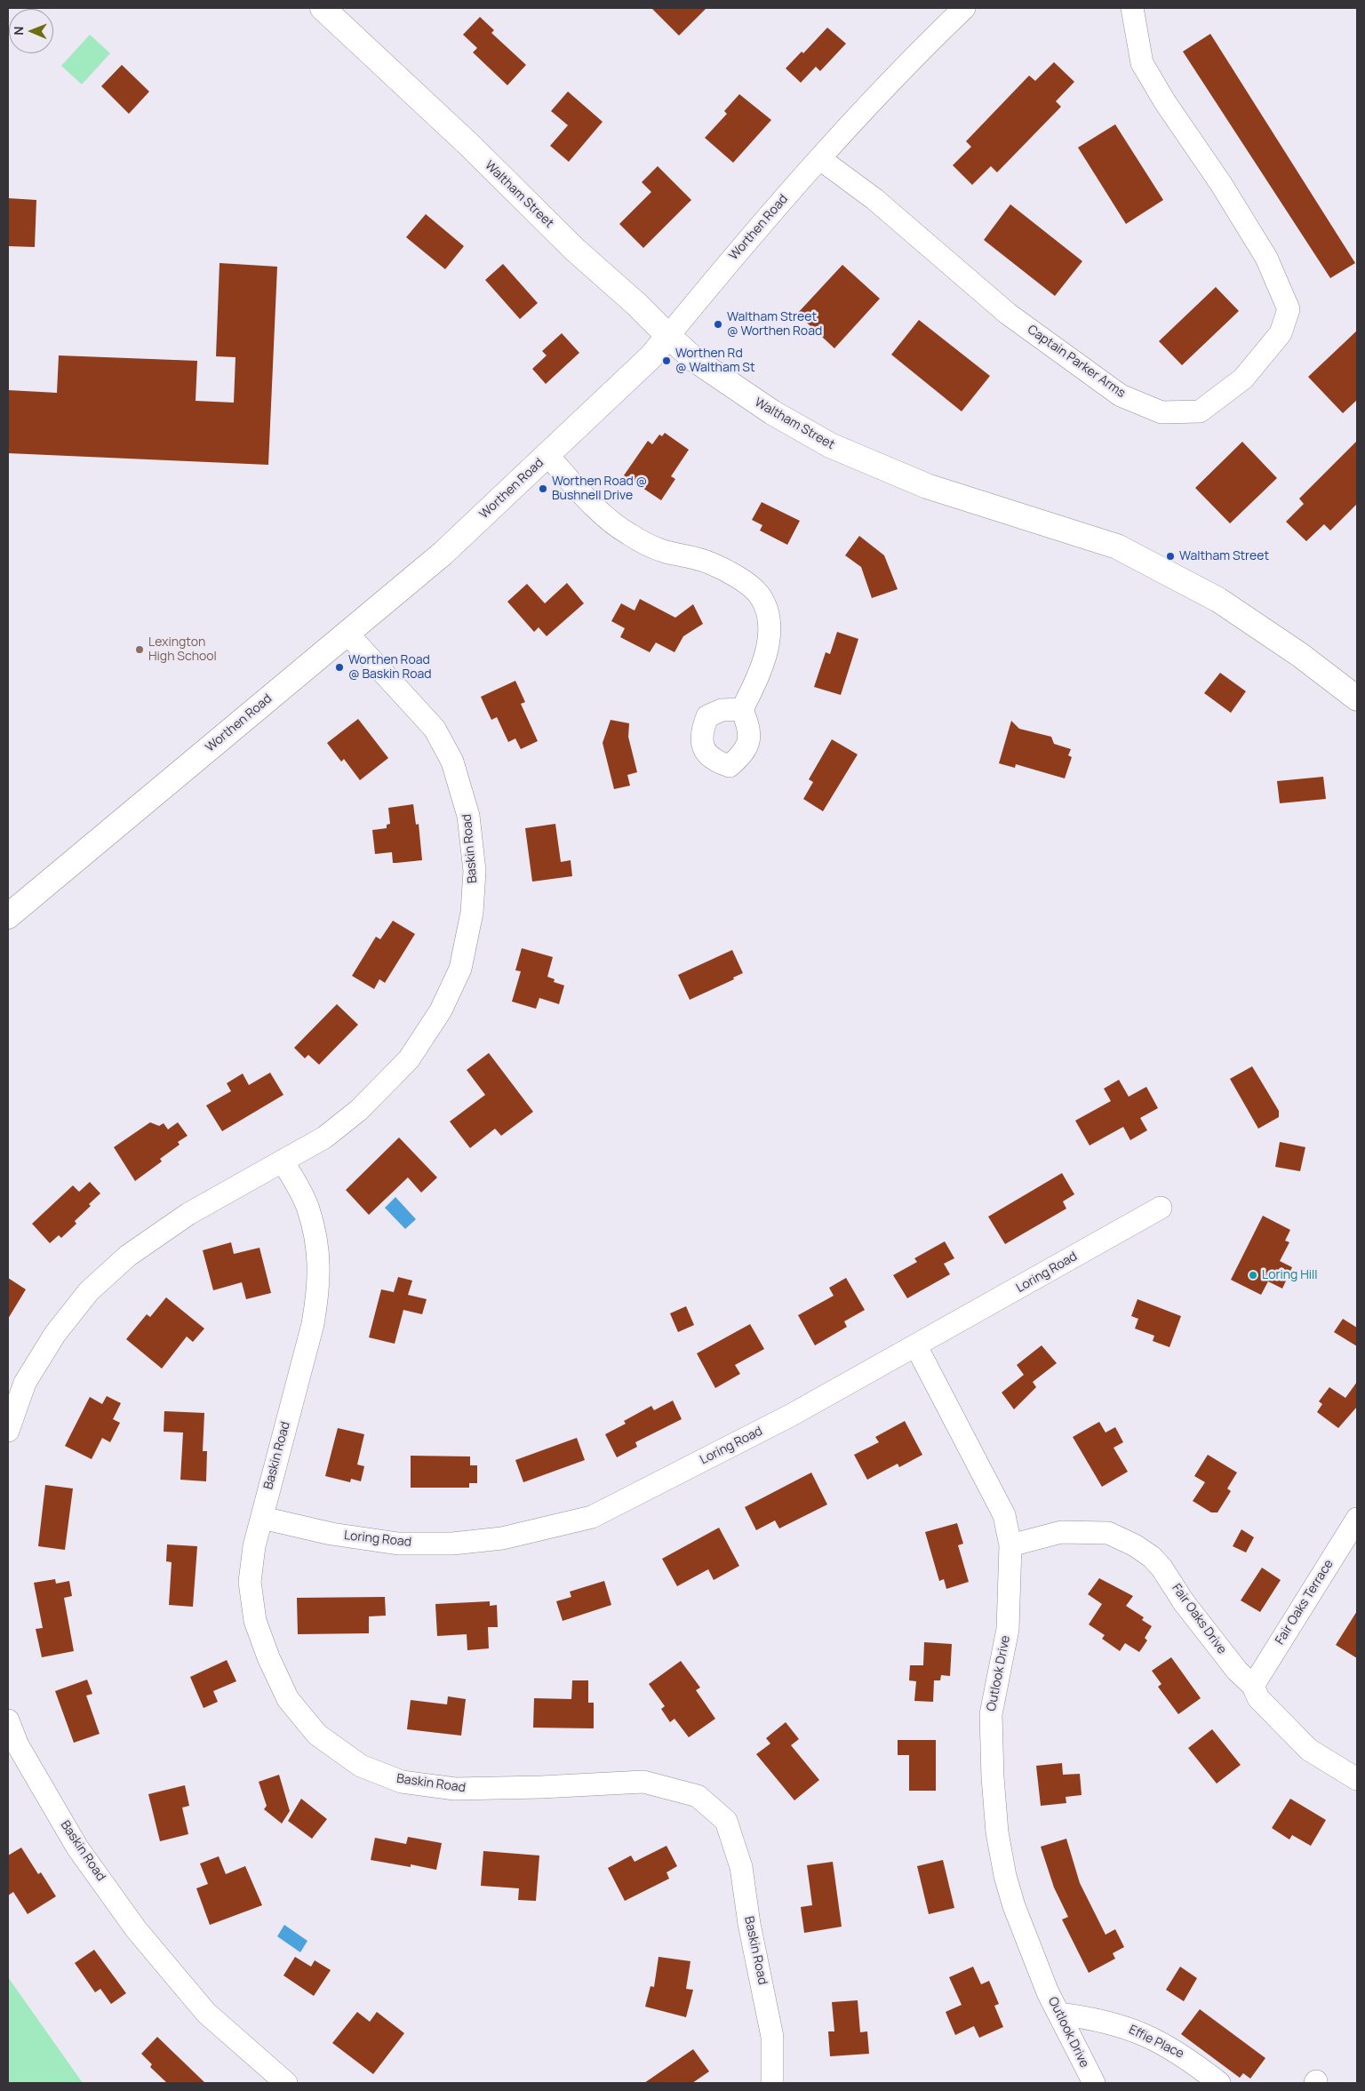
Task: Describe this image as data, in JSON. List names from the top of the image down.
{
  "streets": {
    "main road": ["Waltham Street", "Worthen Road"],
    "street": [
      "Captain Parker Arms",
      "Baskin Road",
      "Loring Road",
      "Fair Oaks Terrace",
      "Fair Oaks Drive",
      "Outlook Drive",
      "Effie Place"
    ]
  },
  "crossings": [
    ["Waltham Street", "Worthen Road"],
    ["Worthen Road", "Captain Parker Arms"],
    ["Worthen Road", "Baskin Road"],
    ["Baskin Road", "Loring Road"],
    ["Loring Road", "Outlook Drive"],
    ["Fair Oaks Terrace", "Fair Oaks Drive"],
    ["Fair Oaks Drive", "Outlook Drive"],
    ["Outlook Drive", "Effie Place"]
  ],
  "places": [
    "Waltham Street @ Worthen Road",
    "Worthen Rd @ Waltham St",
    "Worthen Road @ Bushnell Drive",
    "Waltham Street",
    "Lexington High School",
    "Worthen Road @ Baskin Road",
    "Loring Hill"
  ],
  "north": "left"
}
